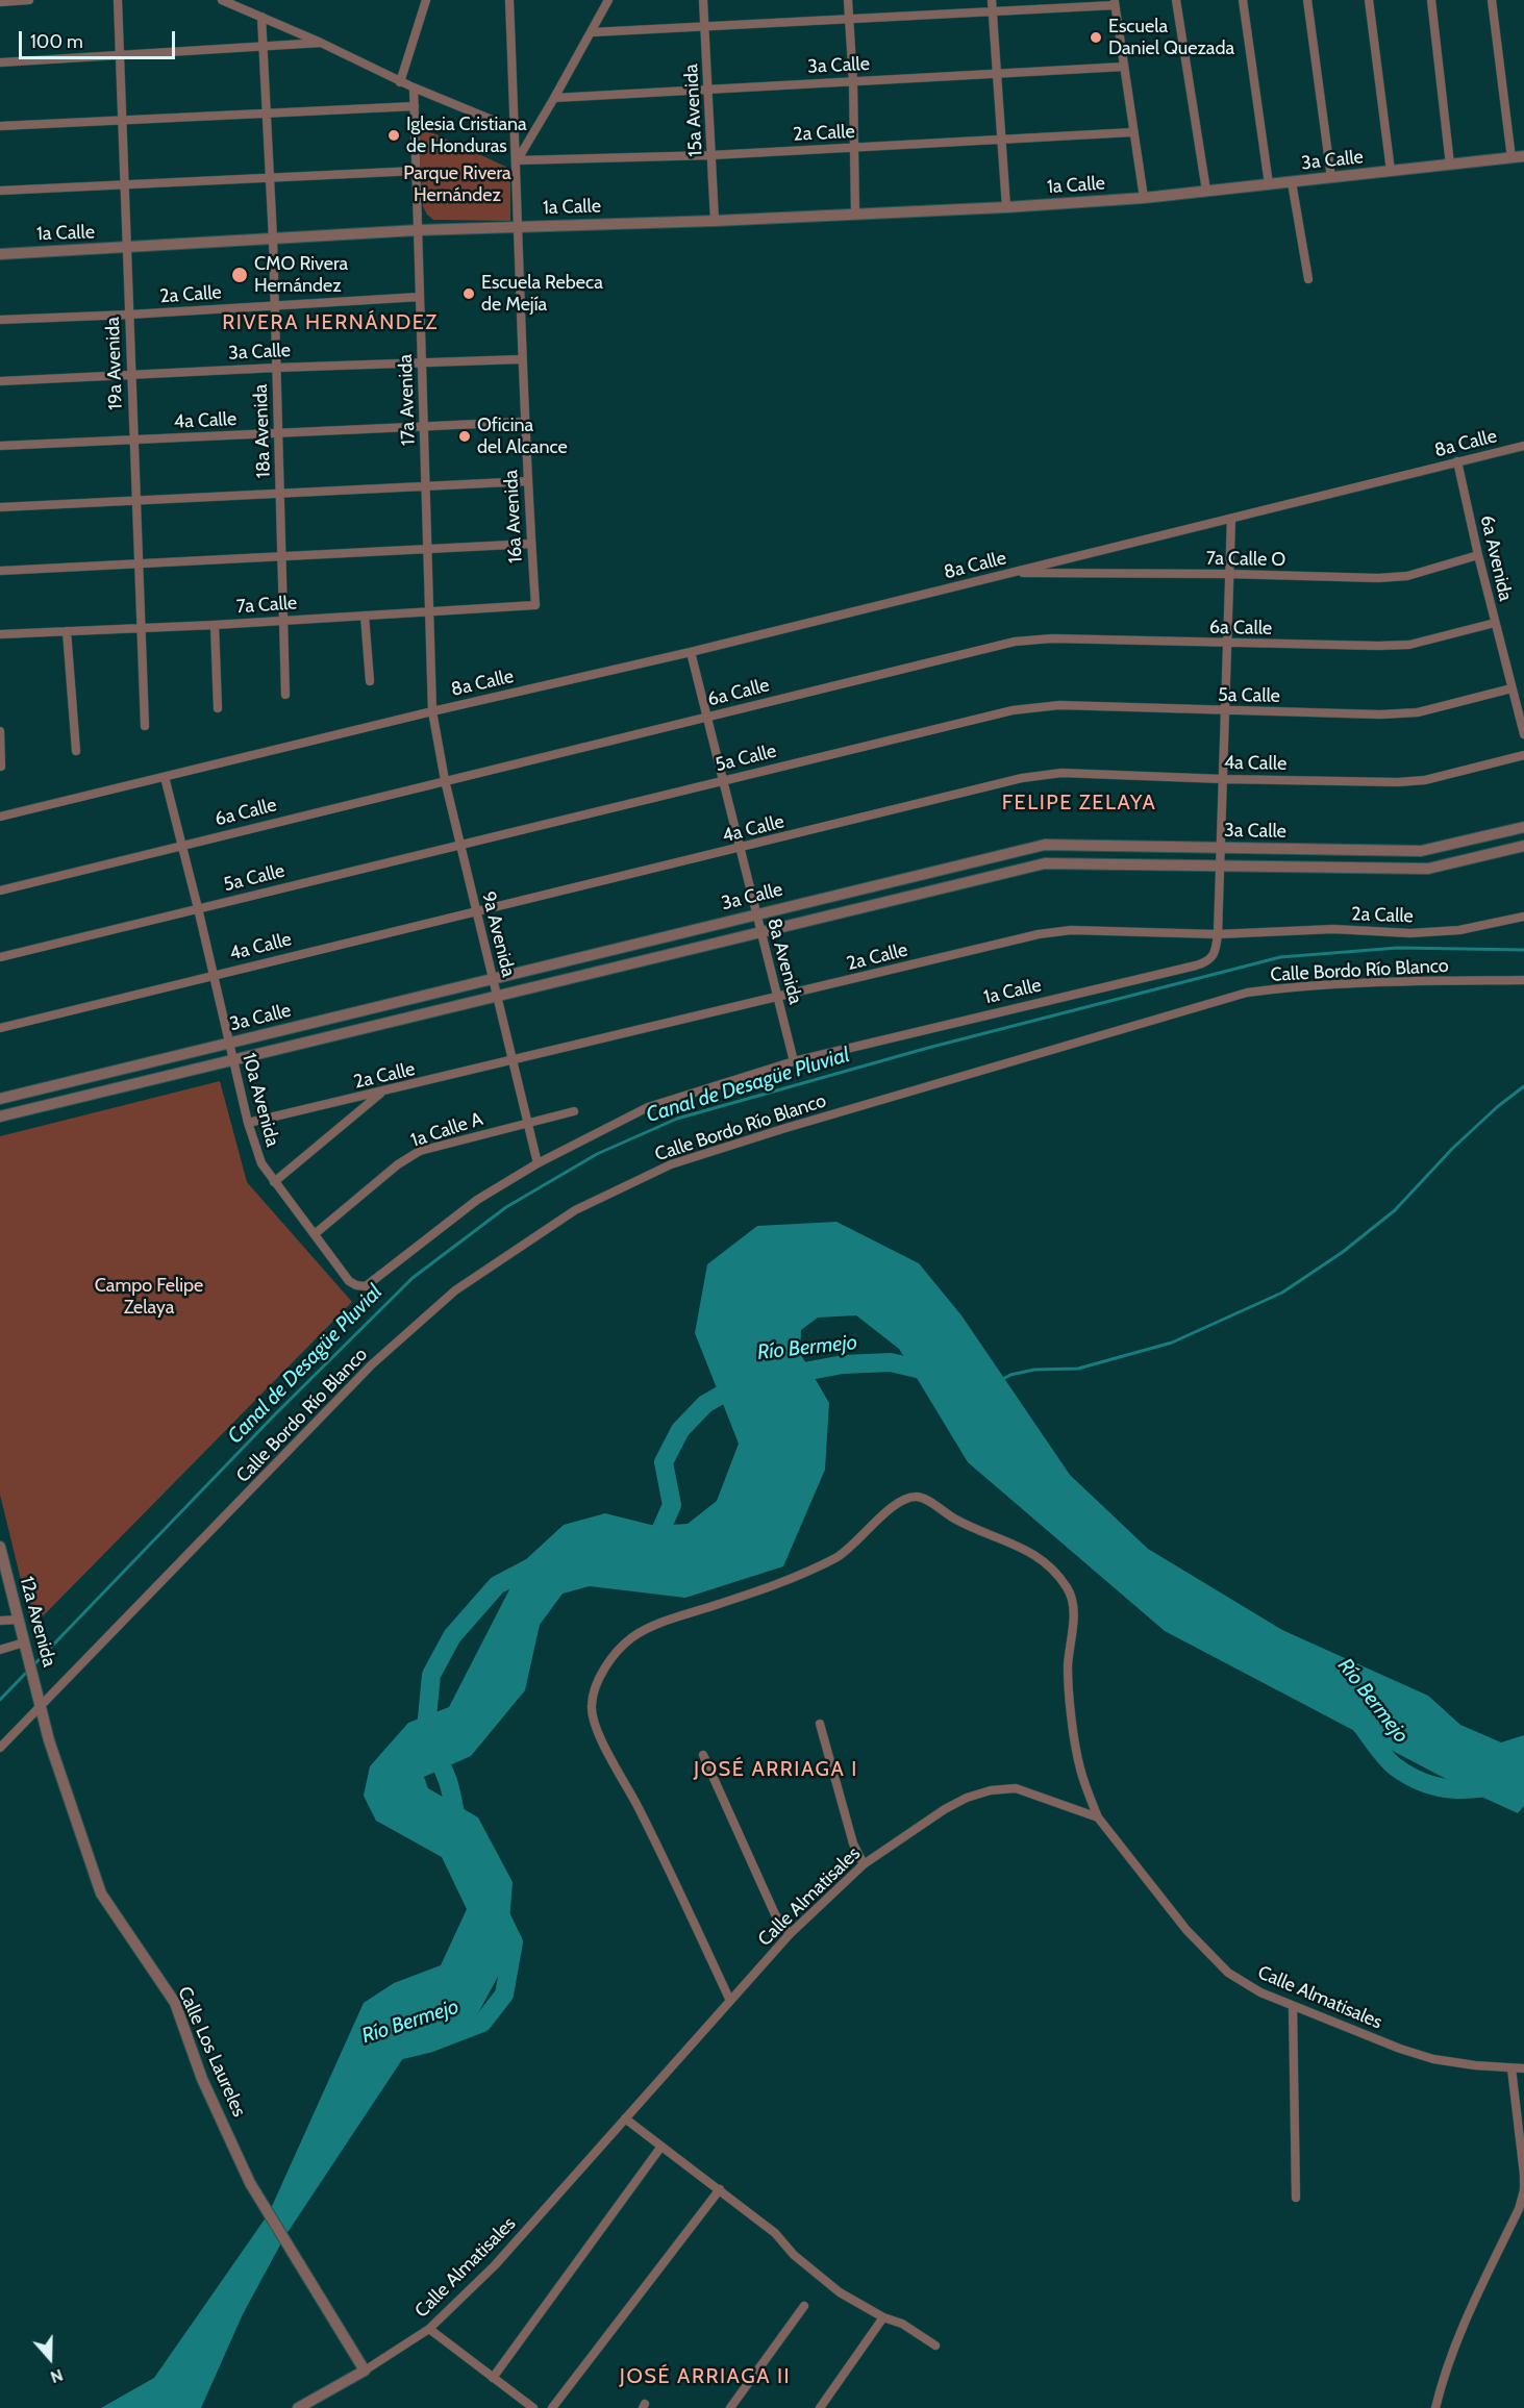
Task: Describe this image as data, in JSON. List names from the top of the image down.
{
  "streets": {
    "street": [
      "3a Calle",
      "15a Avenida",
      "2a Calle",
      "1a Calle",
      "19a Avenida",
      "17a Avenida",
      "4a Calle",
      "18a Avenida",
      "8a Calle",
      "16a Avenida",
      "6a Avenida",
      "7a Calle O",
      "7a Calle",
      "6a Calle",
      "5a Calle",
      "9a Avenida",
      "8a Avenida",
      "Calle Bordo Río Blanco",
      "10a Avenida",
      "1a Calle A",
      "12a Avenida",
      "Calle Almatisales",
      "Calle Los Laureles"
    ]
  },
  "crossings": [
    ["3a Calle", "15a Avenida"],
    ["3a Calle", "1a Calle"],
    ["3a Calle", "19a Avenida"],
    ["3a Calle", "17a Avenida"],
    ["3a Calle", "18a Avenida"],
    ["3a Calle", "16a Avenida"],
    ["3a Calle", "9a Avenida"],
    ["3a Calle", "8a Avenida"],
    ["3a Calle", "10a Avenida"],
    ["15a Avenida", "2a Calle"],
    ["15a Avenida", "1a Calle"],
    ["2a Calle", "1a Calle"],
    ["2a Calle", "19a Avenida"],
    ["2a Calle", "17a Avenida"],
    ["2a Calle", "18a Avenida"],
    ["2a Calle", "16a Avenida"],
    ["2a Calle", "9a Avenida"],
    ["2a Calle", "8a Avenida"],
    ["2a Calle", "10a Avenida"],
    ["1a Calle", "19a Avenida"],
    ["1a Calle", "17a Avenida"],
    ["1a Calle", "18a Avenida"],
    ["1a Calle", "16a Avenida"],
    ["1a Calle", "8a Avenida"],
    ["19a Avenida", "4a Calle"],
    ["19a Avenida", "7a Calle"],
    ["17a Avenida", "4a Calle"],
    ["17a Avenida", "8a Calle"],
    ["17a Avenida", "7a Calle"],
    ["17a Avenida", "9a Avenida"],
    ["4a Calle", "18a Avenida"],
    ["4a Calle", "16a Avenida"],
    ["4a Calle", "9a Avenida"],
    ["4a Calle", "8a Avenida"],
    ["4a Calle", "10a Avenida"],
    ["18a Avenida", "7a Calle"],
    ["8a Calle", "6a Avenida"],
    ["8a Calle", "7a Calle O"],
    ["8a Calle", "9a Avenida"],
    ["8a Calle", "8a Avenida"],
    ["8a Calle", "10a Avenida"],
    ["16a Avenida", "7a Calle"],
    ["6a Avenida", "7a Calle O"],
    ["6a Avenida", "6a Calle"],
    ["6a Avenida", "5a Calle"],
    ["6a Calle", "9a Avenida"],
    ["6a Calle", "8a Avenida"],
    ["6a Calle", "10a Avenida"],
    ["5a Calle", "9a Avenida"],
    ["5a Calle", "8a Avenida"],
    ["5a Calle", "10a Avenida"],
    ["9a Avenida", "10a Avenida"],
    ["9a Avenida", "1a Calle A"],
    ["Calle Bordo Río Blanco", "12a Avenida"],
    ["Calle Bordo Río Blanco", "Calle Los Laureles"],
    ["10a Avenida", "1a Calle A"],
    ["12a Avenida", "Calle Los Laureles"],
    ["Calle Almatisales", "Calle Los Laureles"]
  ],
  "districts": [
    "RIVERA HERNÁNDEZ",
    "FELIPE ZELAYA",
    "JOSÉ ARRIAGA I",
    "JOSÉ ARRIAGA II"
  ],
  "water": ["Canal de Desagüe Pluvial", "Río Bermejo"],
  "parks": ["Parque Rivera Hernández", "Campo Felipe Zelaya"],
  "places": [
    "Escuela Daniel Quezada",
    "Iglesia Cristiana de Honduras",
    "CMO Rivera Hernández",
    "Escuela Rebeca de Mejía",
    "Oficina del Alcance"
  ],
  "scale_bar": "100 m",
  "north": "bottom"
}
